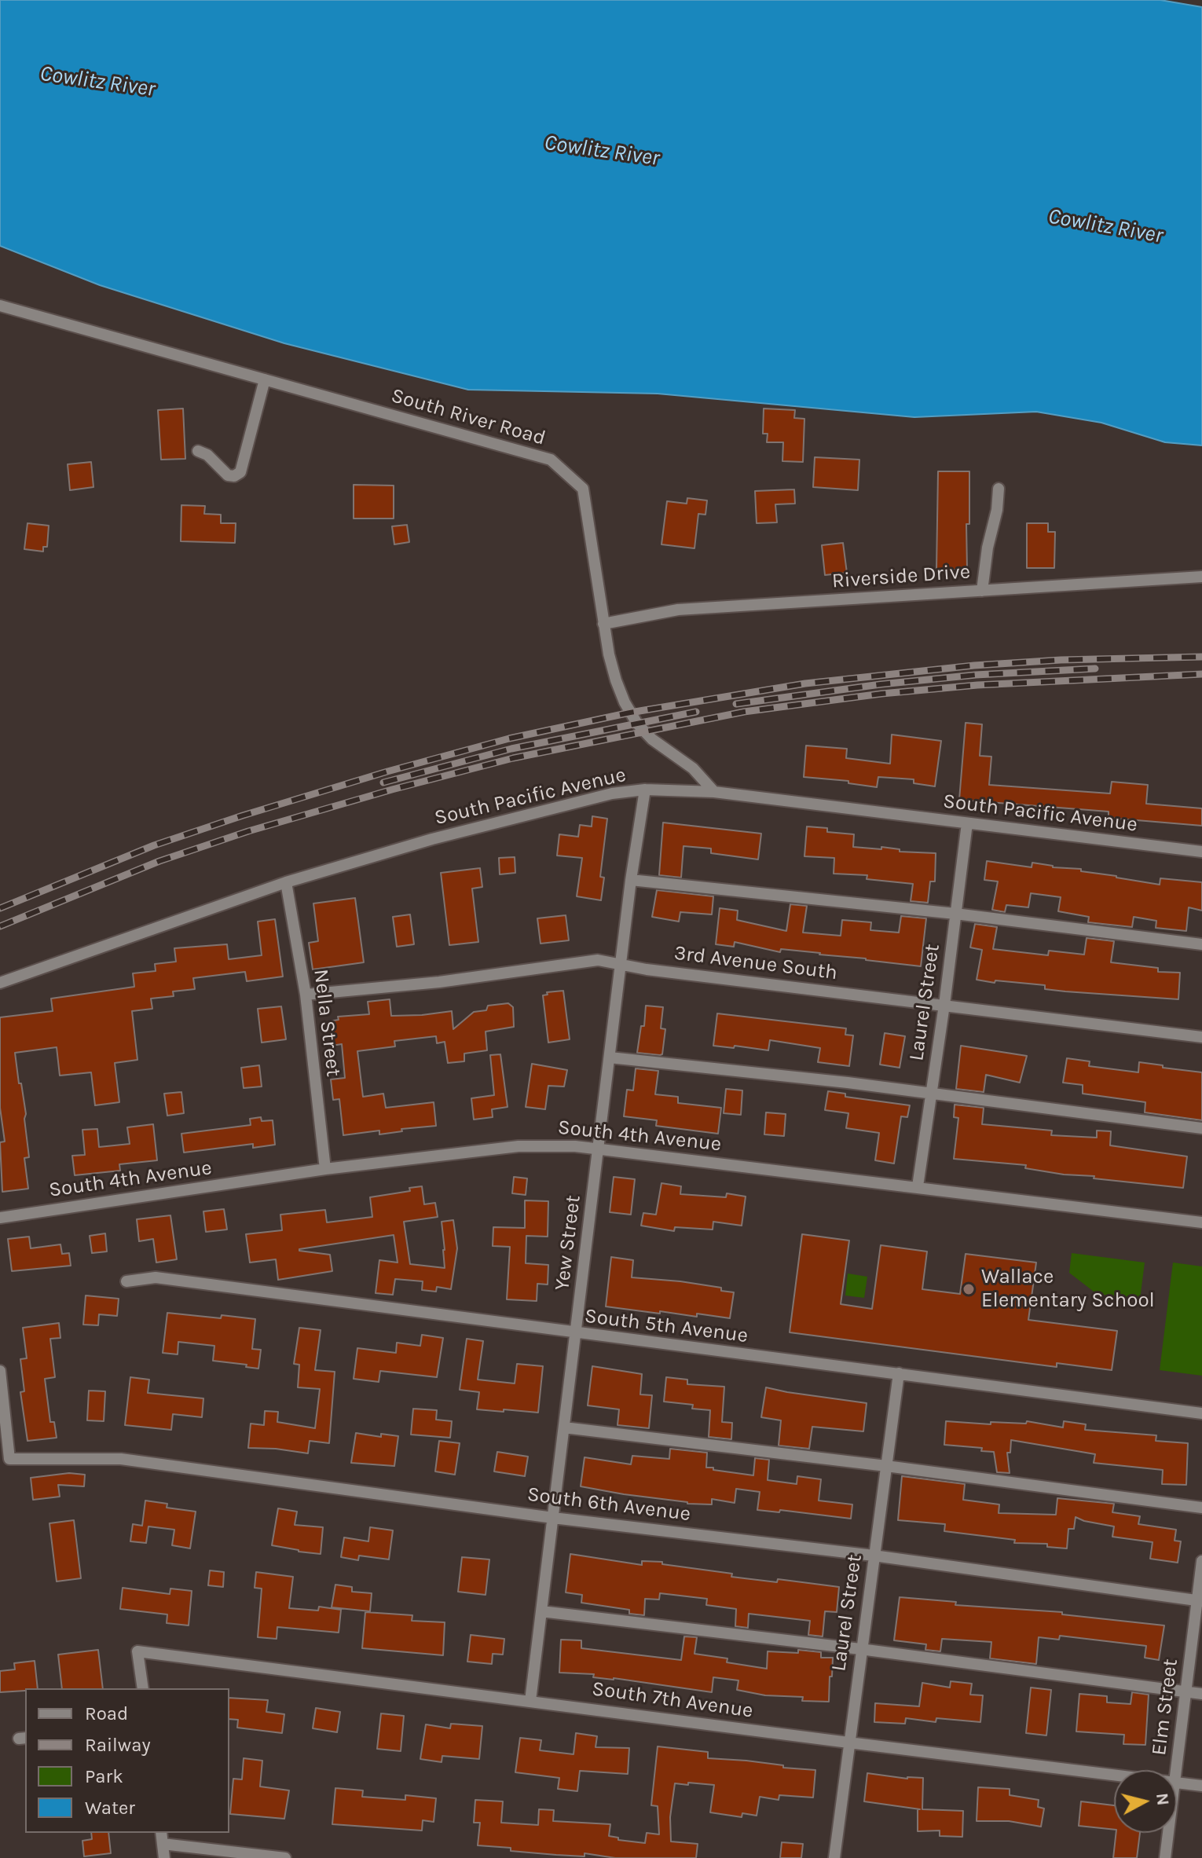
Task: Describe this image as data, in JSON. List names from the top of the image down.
{
  "streets": {
    "street": [
      "South River Road",
      "Riverside Drive",
      "South Pacific Avenue",
      "3rd Avenue South",
      "Laurel Street",
      "Nella Street",
      "South 4th Avenue",
      "Yew Street",
      "South 5th Avenue",
      "South 6th Avenue",
      "South 7th Avenue",
      "Elm Street"
    ]
  },
  "crossings": [
    ["South River Road", "Riverside Drive"],
    ["South River Road", "South Pacific Avenue"],
    ["South Pacific Avenue", "Laurel Street"],
    ["South Pacific Avenue", "Nella Street"],
    ["South Pacific Avenue", "Yew Street"],
    ["3rd Avenue South", "Laurel Street"],
    ["3rd Avenue South", "Nella Street"],
    ["3rd Avenue South", "Yew Street"],
    ["Laurel Street", "South 4th Avenue"],
    ["Laurel Street", "South 5th Avenue"],
    ["Laurel Street", "South 6th Avenue"],
    ["Laurel Street", "South 7th Avenue"],
    ["Nella Street", "South 4th Avenue"],
    ["South 4th Avenue", "Yew Street"],
    ["Yew Street", "South 5th Avenue"],
    ["Yew Street", "South 6th Avenue"],
    ["Yew Street", "South 7th Avenue"],
    ["South 6th Avenue", "Elm Street"]
  ],
  "water": ["Cowlitz River"],
  "places": ["Wallace Elementary School"],
  "legend": [
    "Road",
    "Railway",
    "Park",
    "Water"
  ],
  "north": "right"
}
